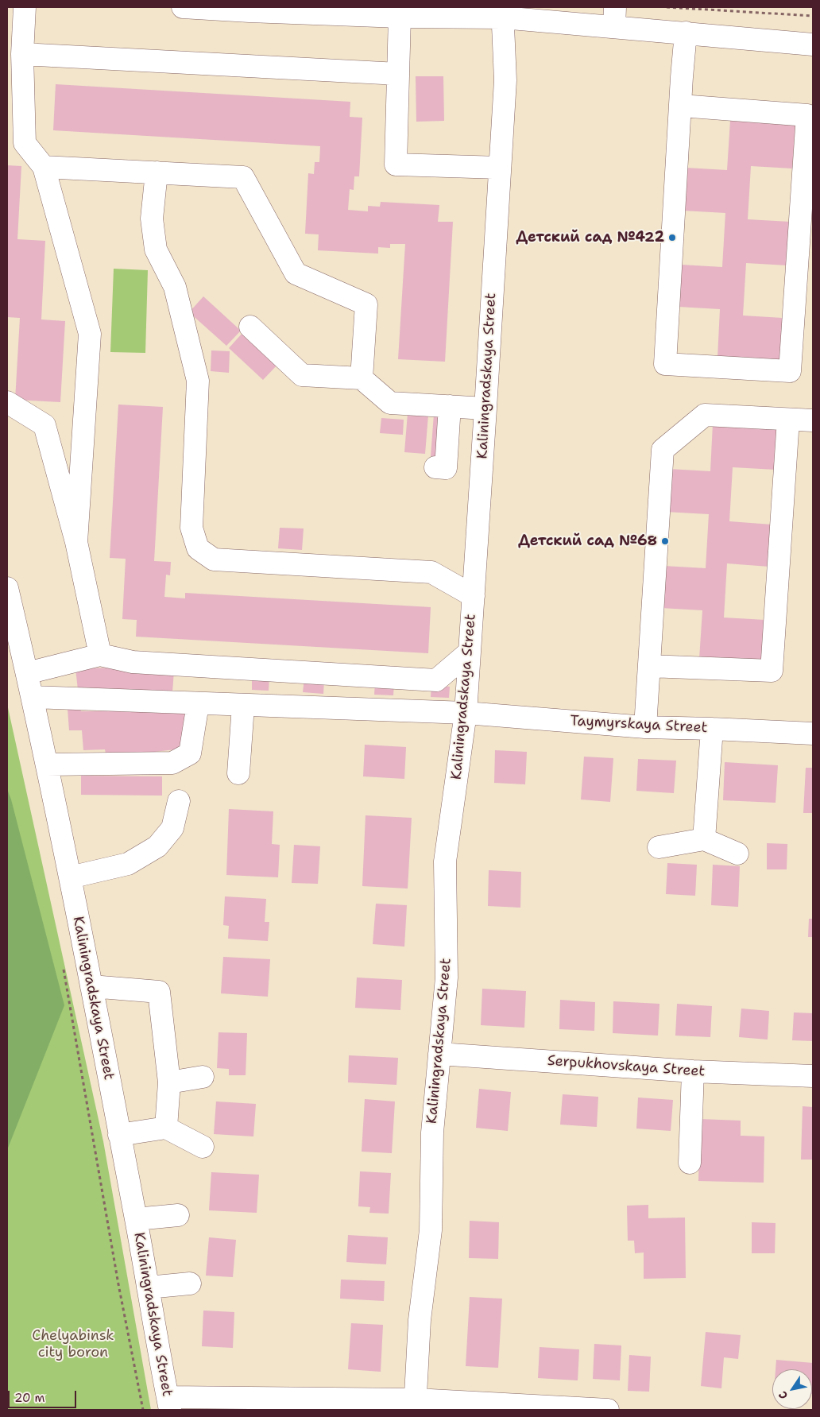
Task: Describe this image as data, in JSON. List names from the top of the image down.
{
  "streets": {
    "street": ["Kaliningradskaya Street", "Taymyrskaya Street", "Serpukhovskaya Street"]
  },
  "crossings": [
    ["Kaliningradskaya Street", "Taymyrskaya Street"],
    ["Kaliningradskaya Street", "Serpukhovskaya Street"]
  ],
  "parks": ["Chelyabinsk city boron"],
  "places": ["Детский сад №422", "Детский сад №68"],
  "scale_bar": "20 m",
  "north": "bottom left"
}
